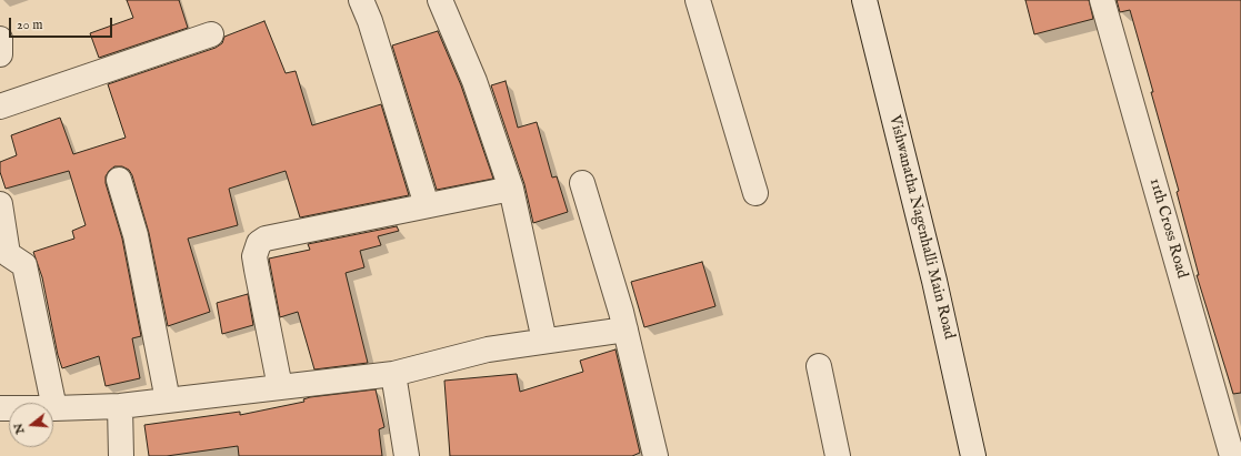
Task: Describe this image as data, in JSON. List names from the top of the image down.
{
  "streets": {
    "street": ["Vishwanatha Nagenhalli Main Road", "11th Cross Road"]
  },
  "scale_bar": "20 m",
  "north": "left"
}
